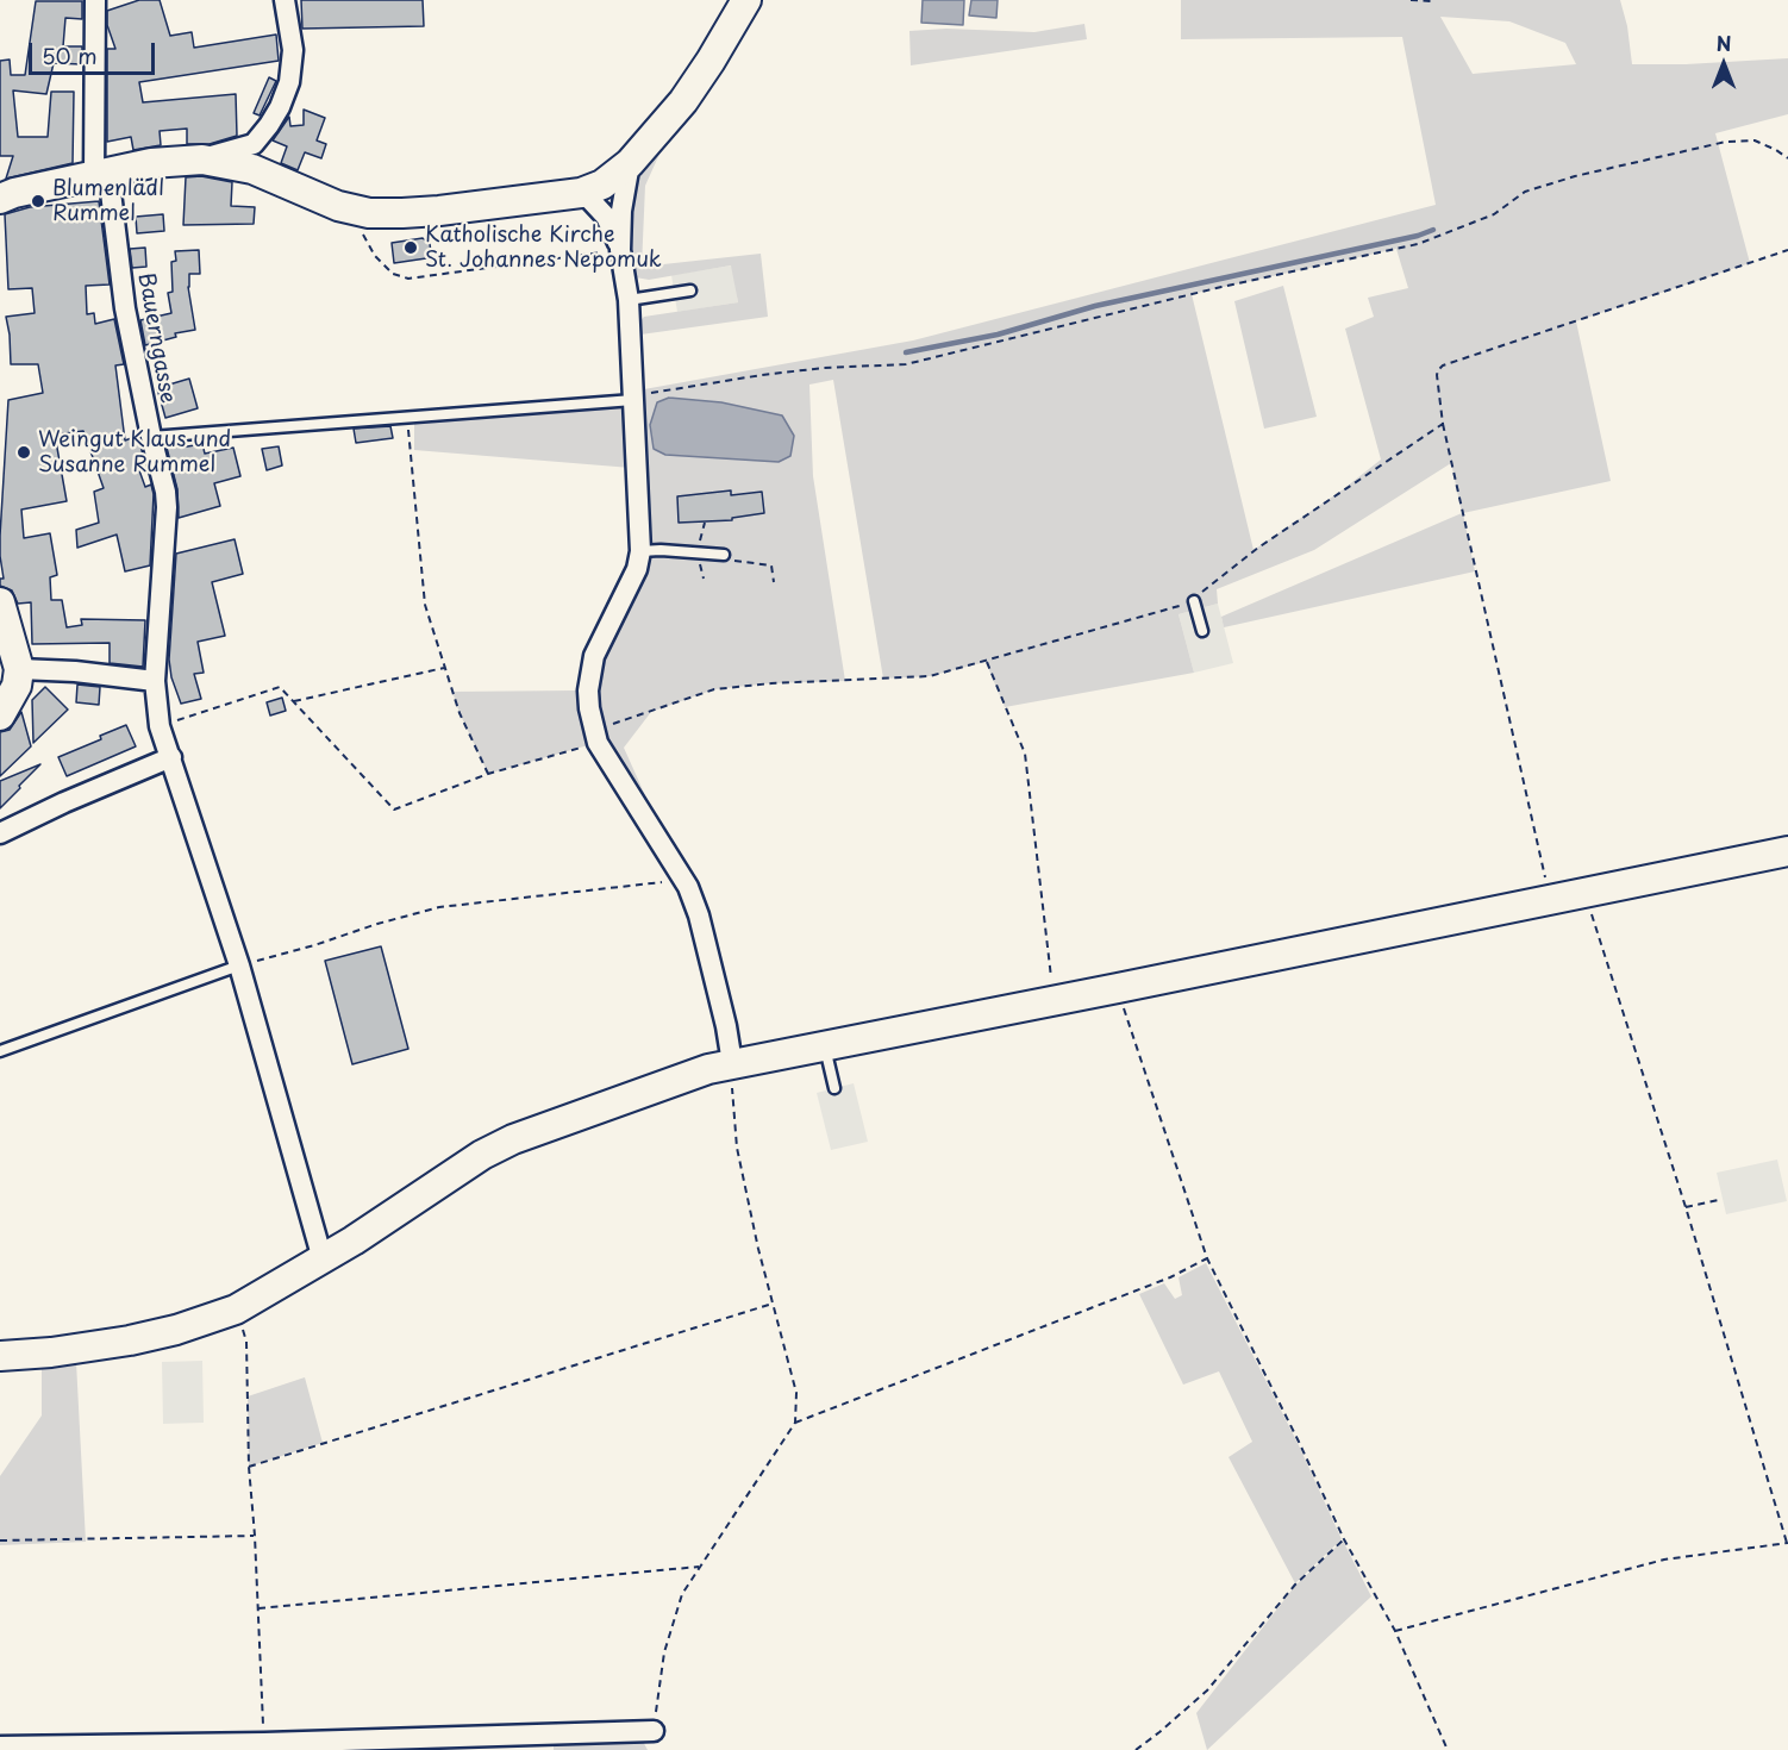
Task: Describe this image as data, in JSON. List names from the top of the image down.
{
  "streets": {
    "street": ["Bauerngasse"]
  },
  "places": ["Blumenlädl Rummel", "Katholische Kirche St. Johannes Nepomuk", "Weingut Klaus und Susanne Rummel"],
  "scale_bar": "50 m",
  "north": "top"
}
